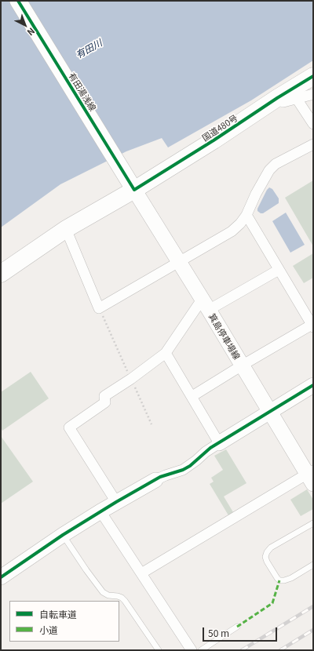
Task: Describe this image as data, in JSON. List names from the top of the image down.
{
  "streets": {
    "highway": ["国道480号"],
    "main road": ["有田湯浅線", "箕島停車場線"]
  },
  "crossings": [
    ["有田湯浅線", "国道480号"],
    ["有田湯浅線", "箕島停車場線"],
    ["国道480号", "箕島停車場線"]
  ],
  "water": ["有田川"],
  "legend": ["自転車道", "小道"],
  "scale_bar": "50 m",
  "north": "bottom right"
}
